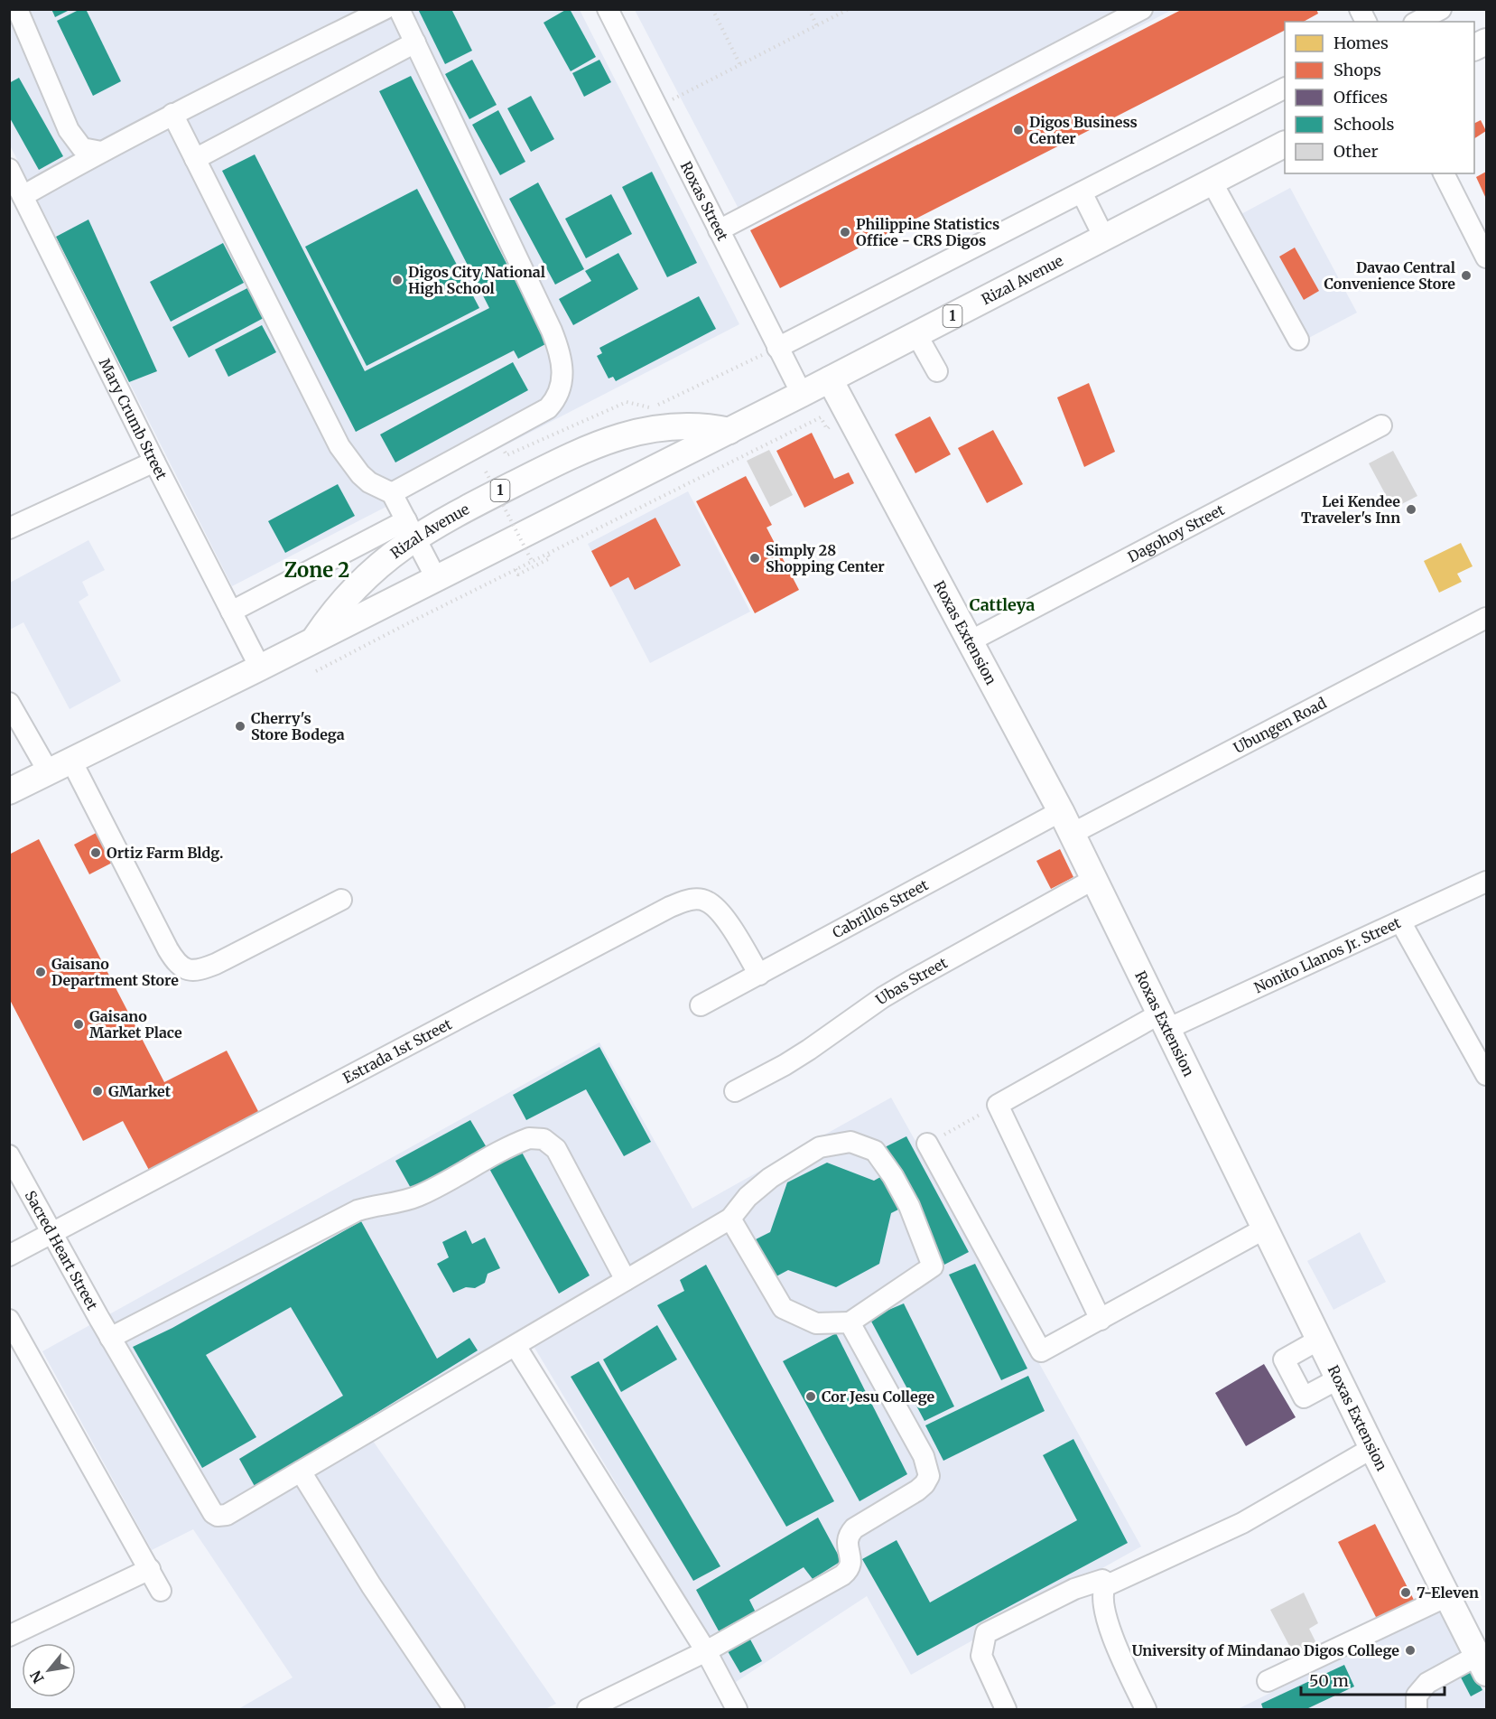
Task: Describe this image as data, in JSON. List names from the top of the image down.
{
  "streets": {
    "main road": ["Rizal Avenue", "1", "Roxas Extension"],
    "street": [
      "Roxas Street",
      "Mary Crumb Street",
      "Dagohoy Street",
      "Ubungen Road",
      "Cabrillos Street",
      "Nonito Llanos Jr. Street",
      "Ubas Street",
      "Estrada 1st Street",
      "Sacred Heart Street"
    ]
  },
  "crossings": [
    ["Roxas Street", "Rizal Avenue"],
    ["Rizal Avenue", "Mary Crumb Street"],
    ["Rizal Avenue", "Roxas Extension"],
    ["Dagohoy Street", "Roxas Extension"],
    ["Roxas Extension", "Ubungen Road"],
    ["Roxas Extension", "Cabrillos Street"],
    ["Roxas Extension", "Nonito Llanos Jr. Street"],
    ["Roxas Extension", "Ubas Street"],
    ["Ubungen Road", "Cabrillos Street"],
    ["Cabrillos Street", "Estrada 1st Street"],
    ["Estrada 1st Street", "Sacred Heart Street"]
  ],
  "districts": ["Zone 2", "Cattleya"],
  "places": [
    "Digos Business Center",
    "Philippine Statistics Office - CRS Digos",
    "Davao Central Convenience Store",
    "Digos City National High School",
    "Lei Kendee Traveler's Inn",
    "Simply 28 Shopping Center",
    "Cherry's Store Bodega",
    "Ortiz Farm Bldg.",
    "Gaisano Department Store",
    "Gaisano Market Place",
    "GMarket",
    "Cor Jesu College",
    "7-Eleven",
    "University of Mindanao Digos College"
  ],
  "legend": [
    "Homes",
    "Shops",
    "Offices",
    "Schools",
    "Other"
  ],
  "scale_bar": "50 m",
  "north": "bottom left"
}
